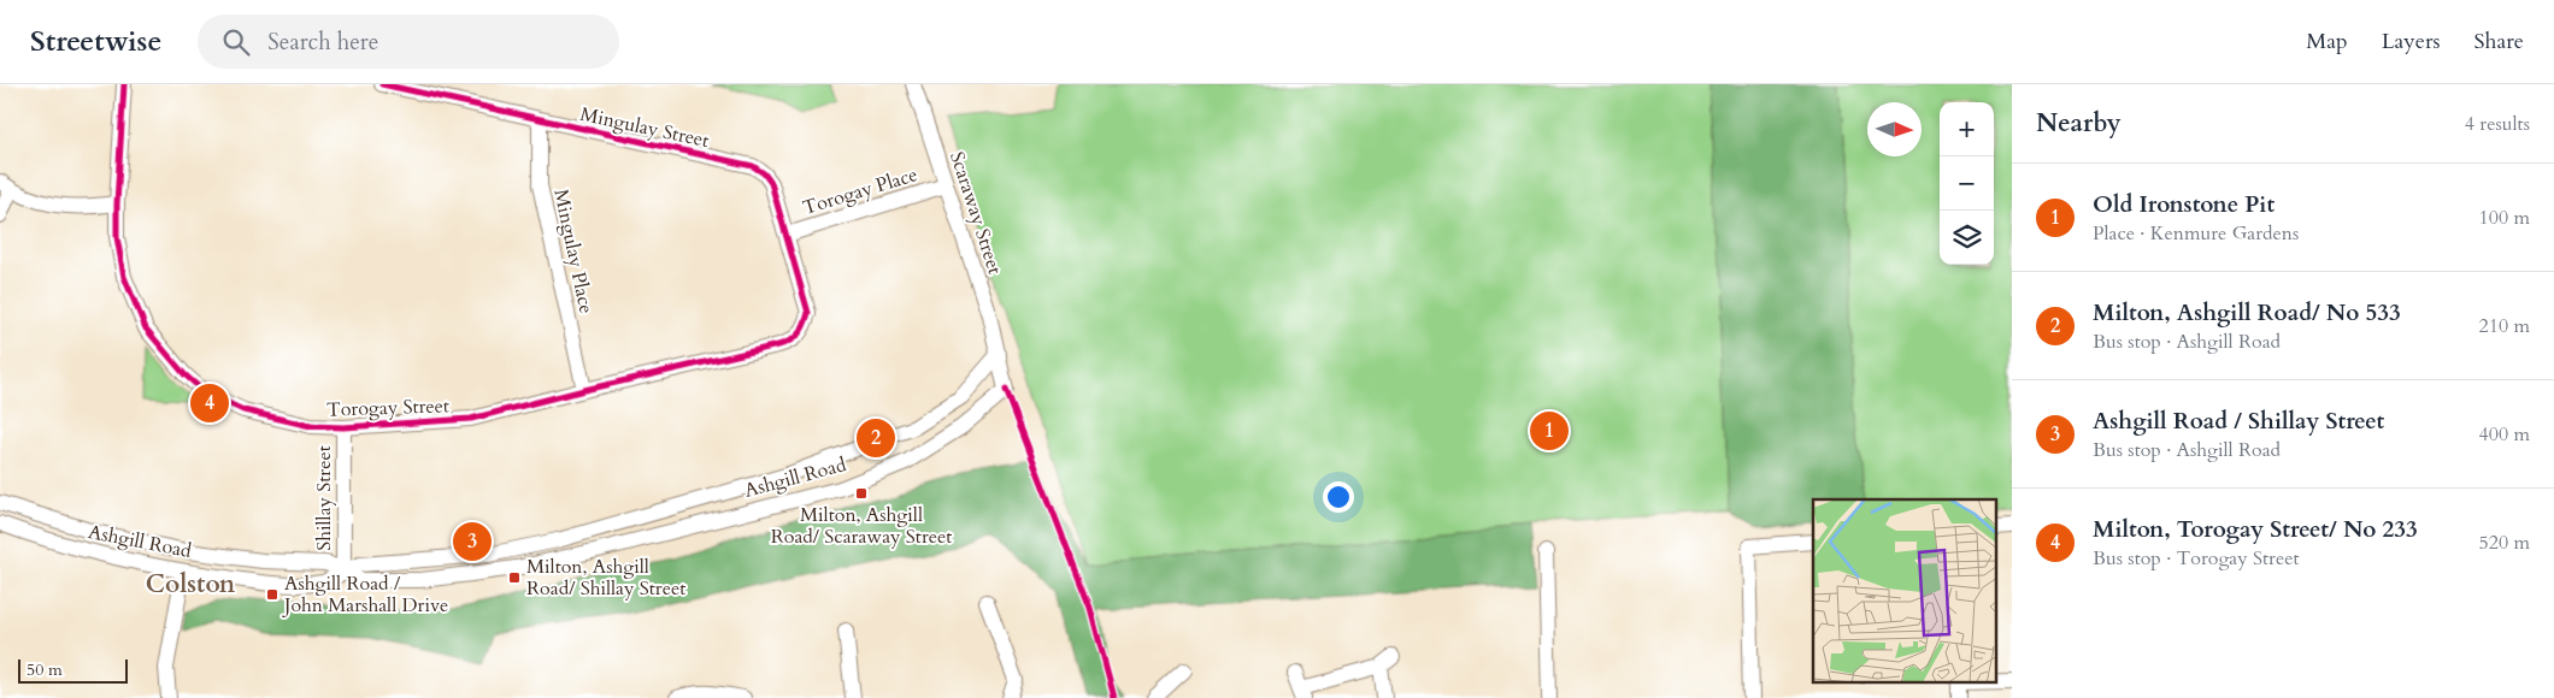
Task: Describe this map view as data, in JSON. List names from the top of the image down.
{
  "streets": {
    "street": [
      "Mingulay Street",
      "Torogay Place",
      "Scaraway Street",
      "Mingulay Place",
      "Torogay Street",
      "Ashgill Road",
      "Shillay Street"
    ]
  },
  "crossings": [
    ["Mingulay Street", "Torogay Place"],
    ["Mingulay Street", "Mingulay Place"],
    ["Mingulay Street", "Torogay Street"],
    ["Torogay Place", "Scaraway Street"],
    ["Torogay Place", "Torogay Street"],
    ["Scaraway Street", "Ashgill Road"],
    ["Mingulay Place", "Torogay Street"],
    ["Torogay Street", "Shillay Street"],
    ["Ashgill Road", "Shillay Street"]
  ],
  "districts": ["Colston"],
  "places": {
    "transit": ["Milton, Ashgill Road/ Scaraway Street", "Milton, Ashgill Road/ Shillay Street", "Ashgill Road / John Marshall Drive"]
  },
  "scale_bar": "50 m",
  "north": "right",
  "page": {
    "header": "Streetwise",
    "search": "Search here",
    "nav": ["Map", "Layers", "Share"],
    "heading": ["Nearby", "4 results"],
    "map_buttons": ["+", "−"],
    "list": [
      {
        "mark": "1",
        "name": "Old Ironstone Pit",
        "note": "Place · Kenmure Gardens",
        "value": "100 m"
      },
      {
        "mark": "2",
        "name": "Milton, Ashgill Road/ No 533",
        "note": "Bus stop · Ashgill Road",
        "value": "210 m"
      },
      {
        "mark": "3",
        "name": "Ashgill Road / Shillay Street",
        "note": "Bus stop · Ashgill Road",
        "value": "400 m"
      },
      {
        "mark": "4",
        "name": "Milton, Torogay Street/ No 233",
        "note": "Bus stop · Torogay Street",
        "value": "520 m"
      }
    ],
    "pins": [
      "4",
      "1",
      "2",
      "3"
    ],
    "scale": "50 m"
  }
}
